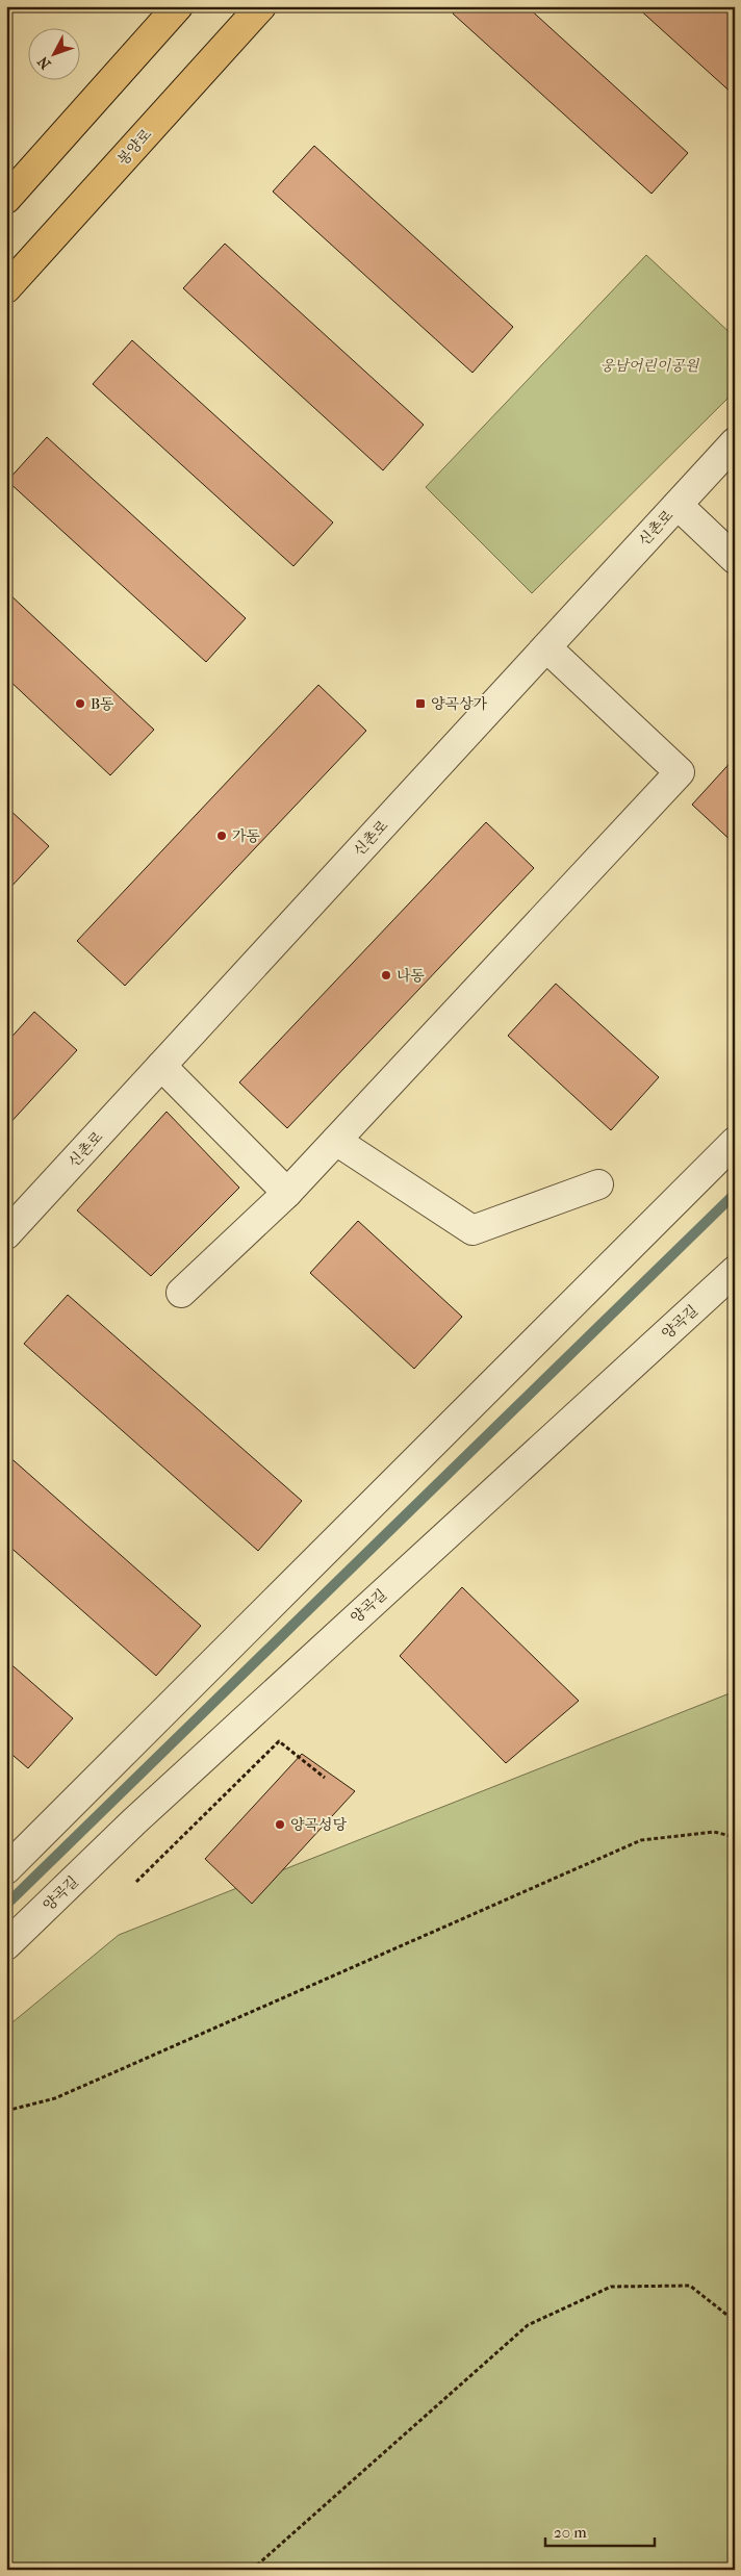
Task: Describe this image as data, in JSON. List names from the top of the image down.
{
  "streets": {
    "main road": ["봉양로"],
    "street": ["신촌로", "양곡길"]
  },
  "parks": ["웅남어린이공원"],
  "places": {
    "other": [
      "B동",
      "가동",
      "나동",
      "양곡성당"
    ],
    "transit": ["양곡상가"]
  },
  "scale_bar": "20 m",
  "north": "bottom left"
}
